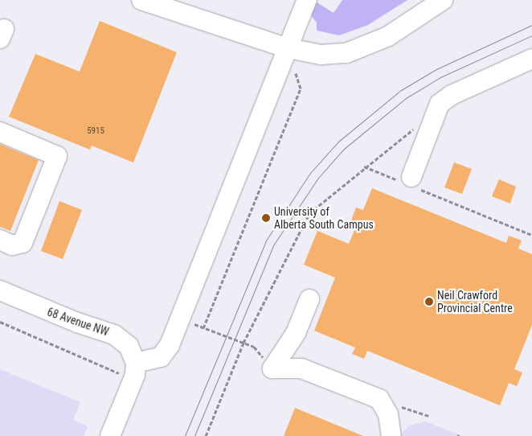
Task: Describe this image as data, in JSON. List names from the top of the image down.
{
  "streets": {
    "street": ["68 Avenue NW"]
  },
  "places": ["University of Alberta South Campus", "Neil Crawford Provincial Centre"],
  "house_numbers": ["5915"]
}
